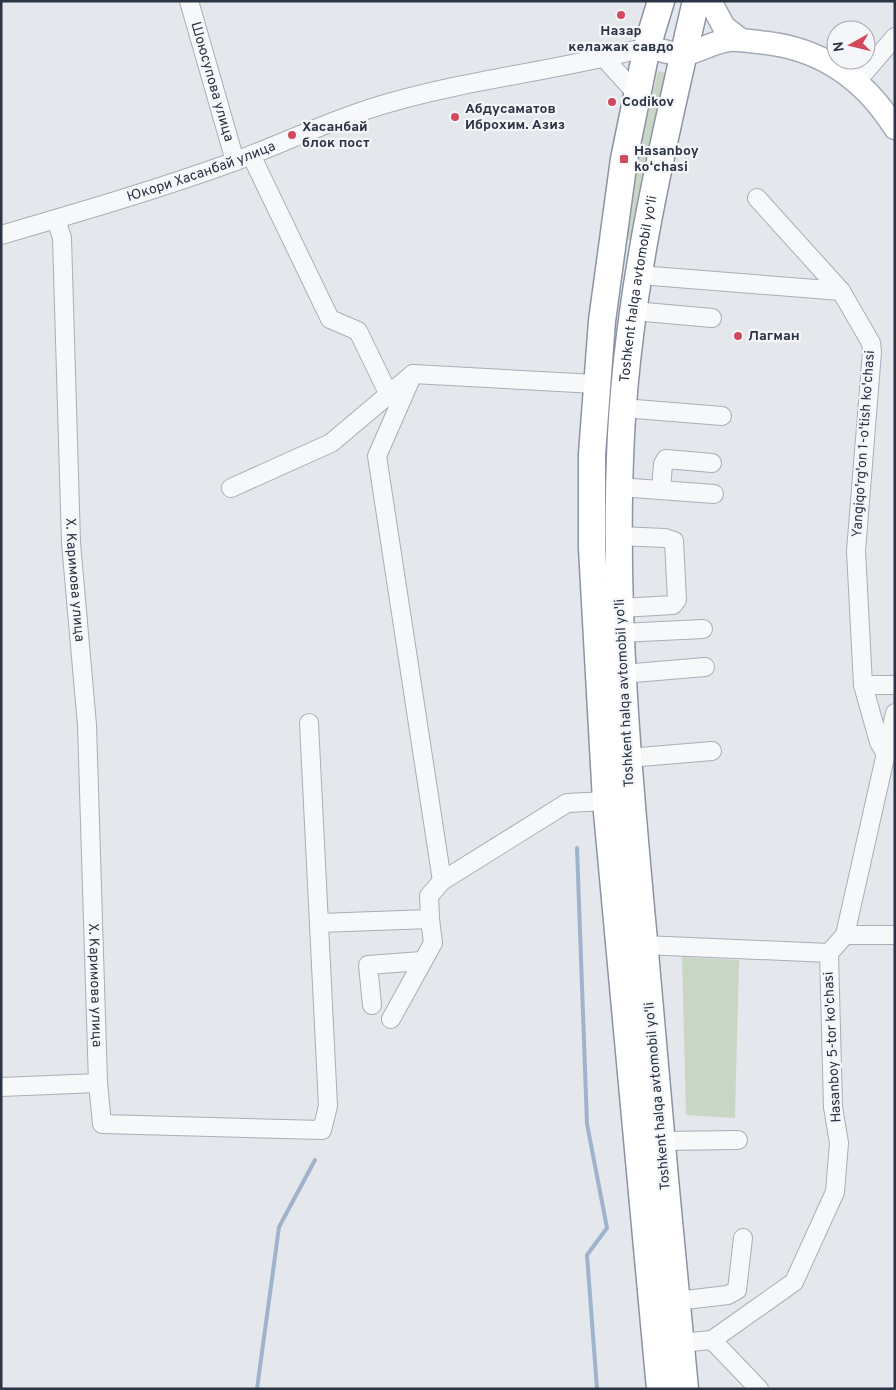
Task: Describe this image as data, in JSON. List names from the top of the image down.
{
  "streets": {
    "highway": ["Toshkent halqa avtomobil yo'li"],
    "street": [
      "Шоюсупова улица",
      "Юкори Хасанбай улица",
      "Yangiqo'rg'on 1-o'tish ko'chasi",
      "Х. Каримова улица",
      "Hasanboy 5-tor ko'chasi"
    ]
  },
  "crossings": [
    ["Шоюсупова улица", "Юкори Хасанбай улица"],
    ["Юкори Хасанбай улица", "Toshkent halqa avtomobil yo'li"],
    ["Юкори Хасанбай улица", "Х. Каримова улица"],
    ["Yangiqo'rg'on 1-o'tish ko'chasi", "Hasanboy 5-tor ko'chasi"]
  ],
  "places": {
    "other": [
      "Назар келажак савдо",
      "Codikov",
      "Абдусаматов Иброхим. Азиз",
      "Хасанбай блок пост",
      "Лагман"
    ],
    "transit": ["Hasanboy koʻchasi"]
  },
  "north": "left"
}
